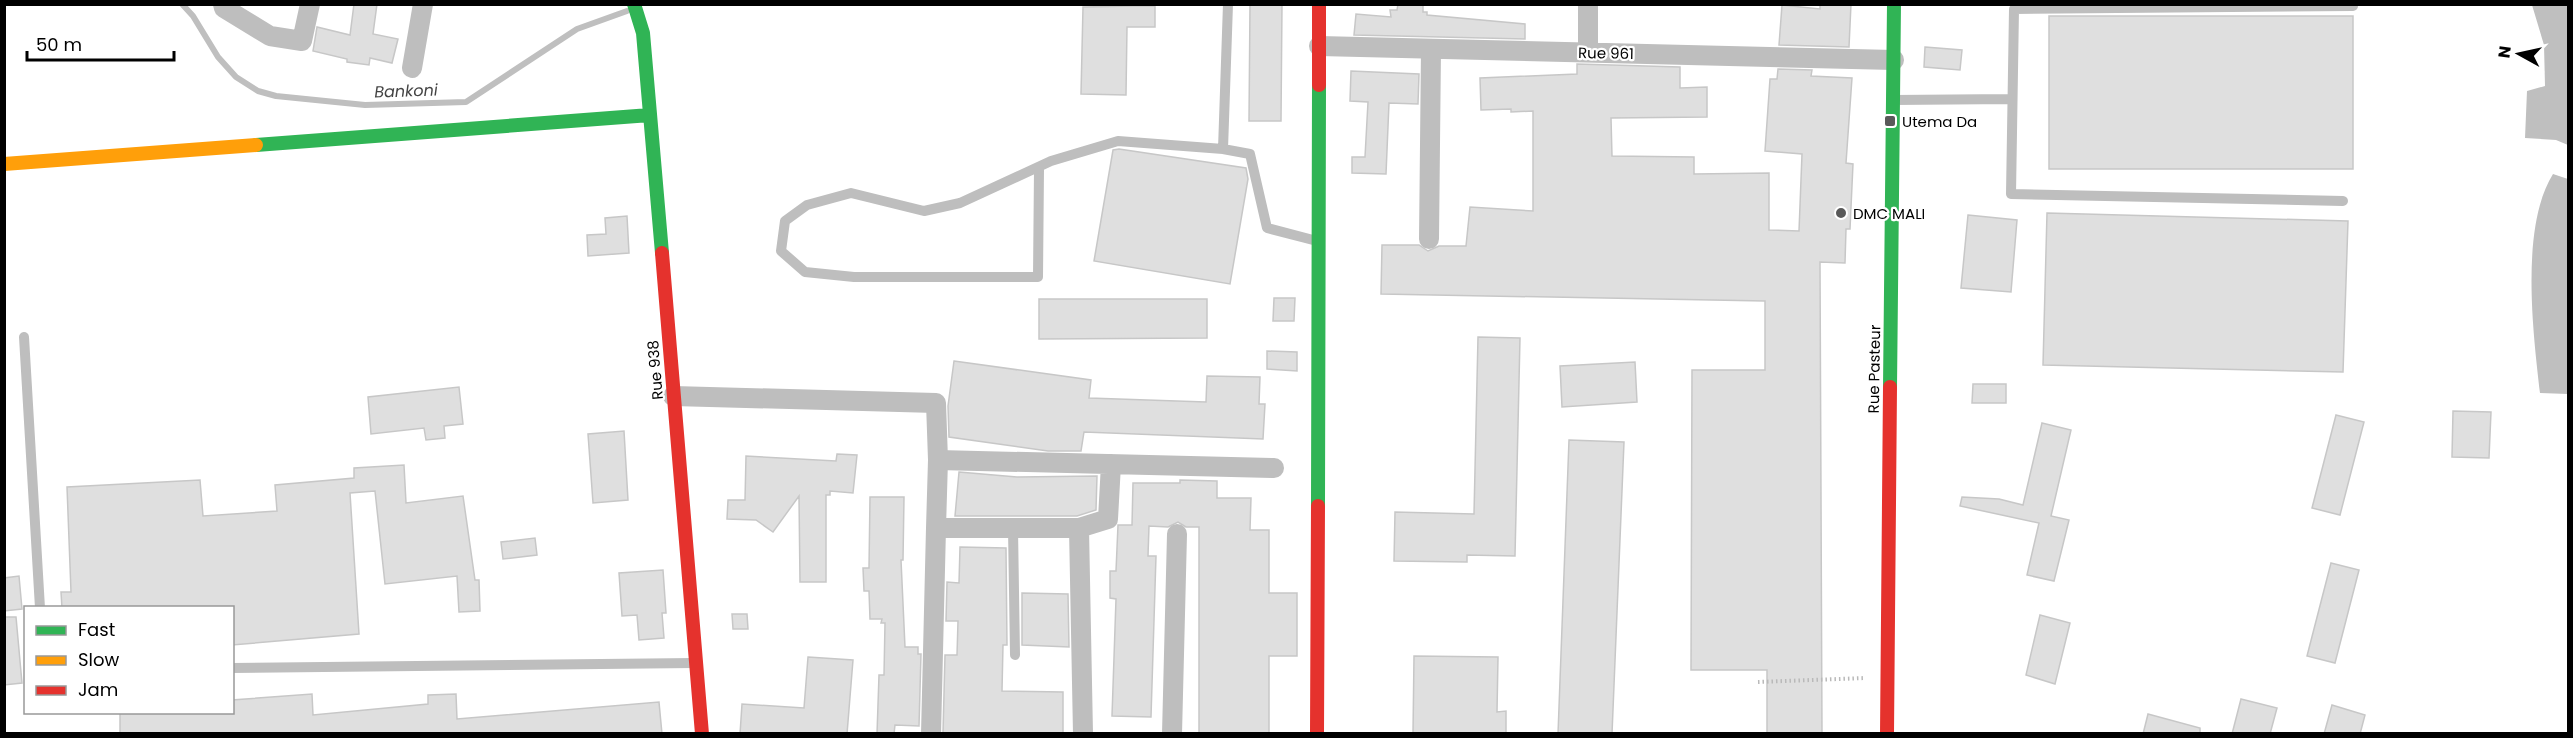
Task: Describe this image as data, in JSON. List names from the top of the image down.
{
  "streets": {
    "street": ["Rue 961", "Rue Pasteur", "Rue 938"]
  },
  "crossings": [
    ["Rue 961", "Rue Pasteur"]
  ],
  "water": ["Bankoni"],
  "places": {
    "transit": ["Utema Da"],
    "other": ["DMC MALI"]
  },
  "legend": ["Fast", "Slow", "Jam"],
  "scale_bar": "50 m",
  "north": "left"
}
